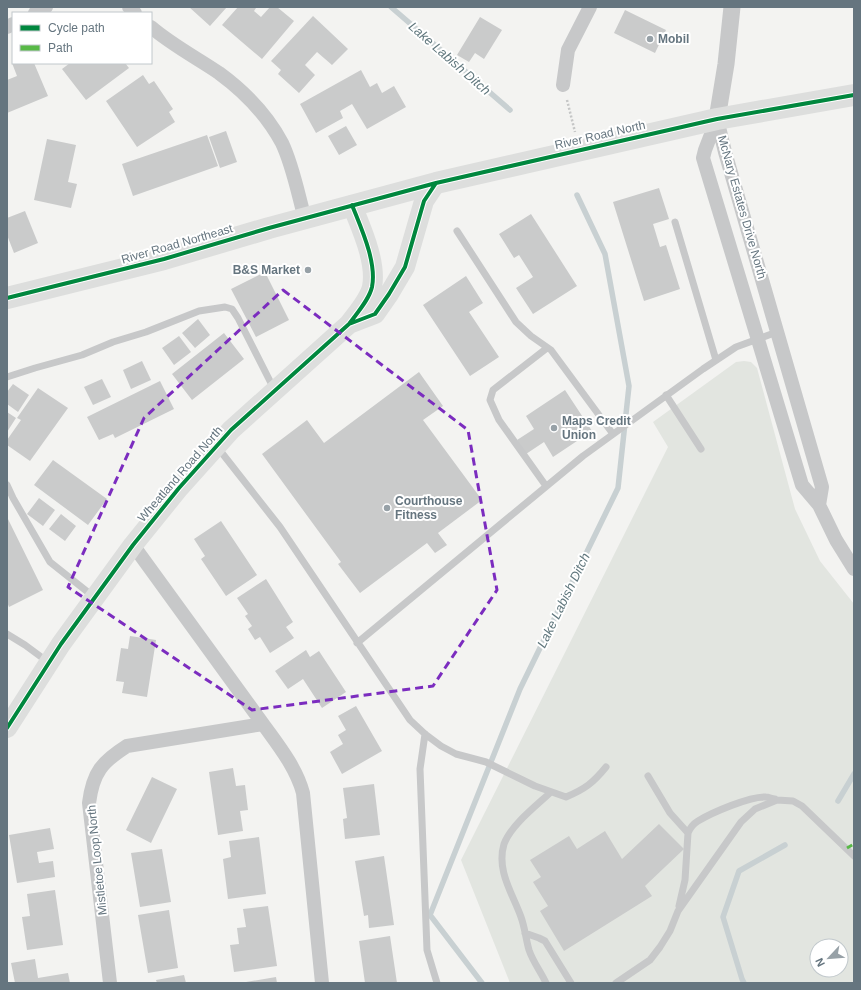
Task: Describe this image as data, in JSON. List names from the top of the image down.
{
  "streets": {
    "main road": ["River Road North", "River Road Northeast", "Wheatland Road North"],
    "street": ["McNary Estates Drive North", "Mistletoe Loop North"]
  },
  "crossings": [
    ["River Road North", "McNary Estates Drive North"],
    ["River Road North", "River Road Northeast"],
    ["River Road North", "Wheatland Road North"],
    ["River Road Northeast", "Wheatland Road North"]
  ],
  "water": ["Lake Labish Ditch"],
  "places": [
    "Mobil",
    "B&S Market",
    "Maps Credit Union",
    "Courthouse Fitness"
  ],
  "legend": ["Cycle path", "Path"],
  "north": "bottom left"
}
